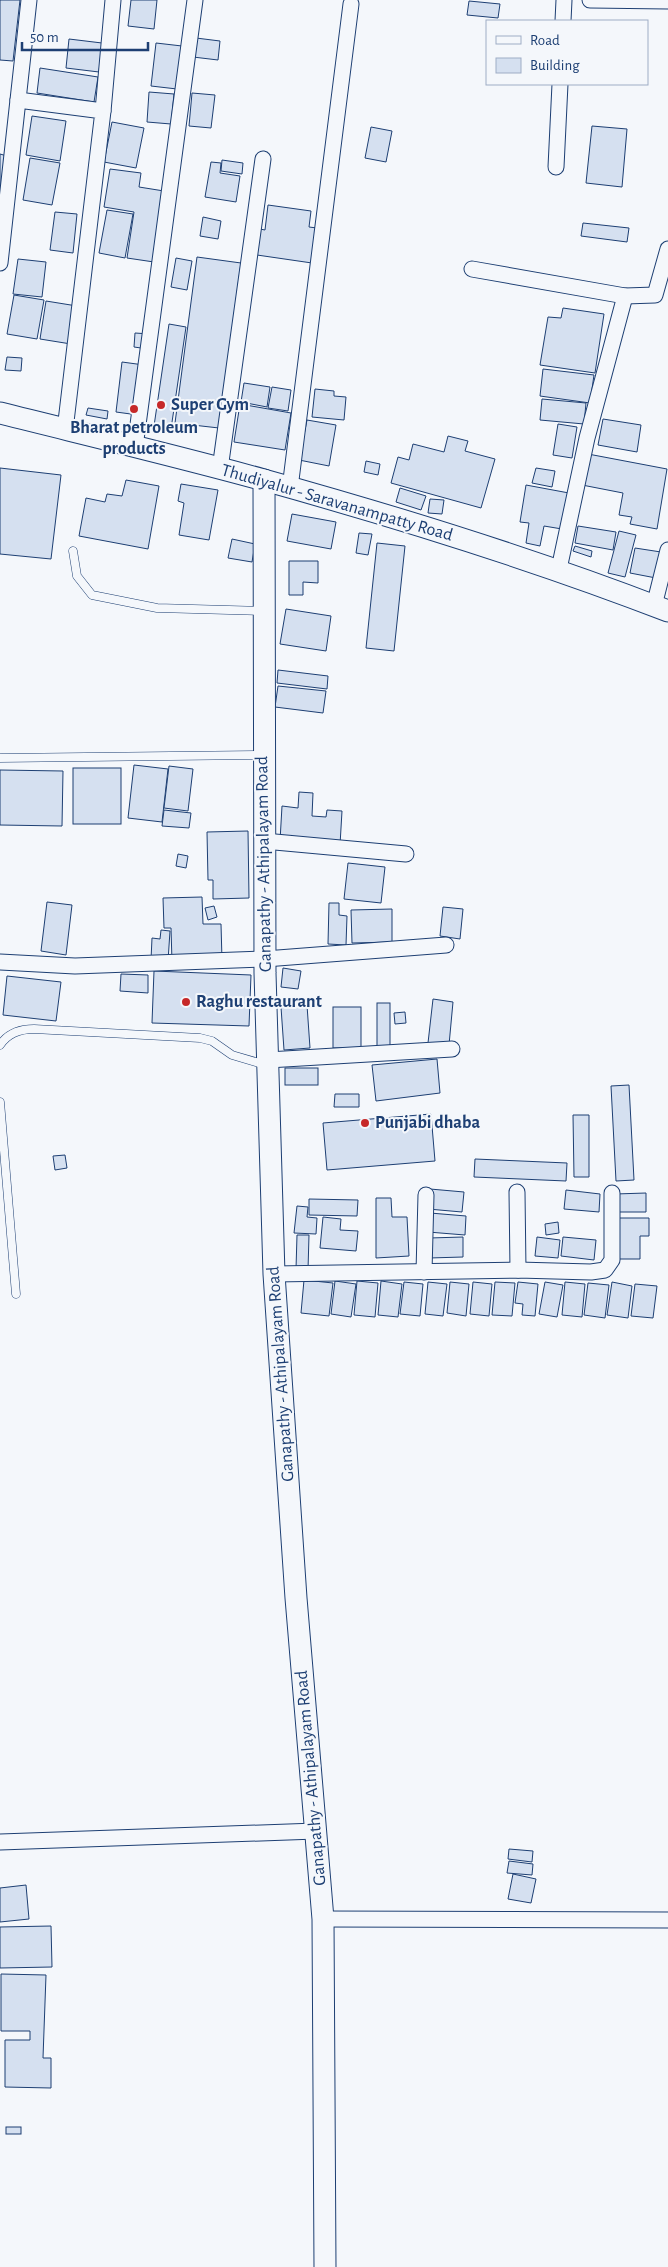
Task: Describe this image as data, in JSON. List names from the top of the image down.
{
  "streets": {
    "main road": ["Thudiyalur - Saravanampatty Road", "Ganapathy - Athipalayam Road"]
  },
  "crossings": [
    ["Thudiyalur - Saravanampatty Road", "Ganapathy - Athipalayam Road"]
  ],
  "places": [
    "Super Gym",
    "Bharat petroleum products",
    "Raghu restaurant",
    "Punjabi dhaba"
  ],
  "legend": ["Road", "Building"],
  "scale_bar": "50 m"
}
